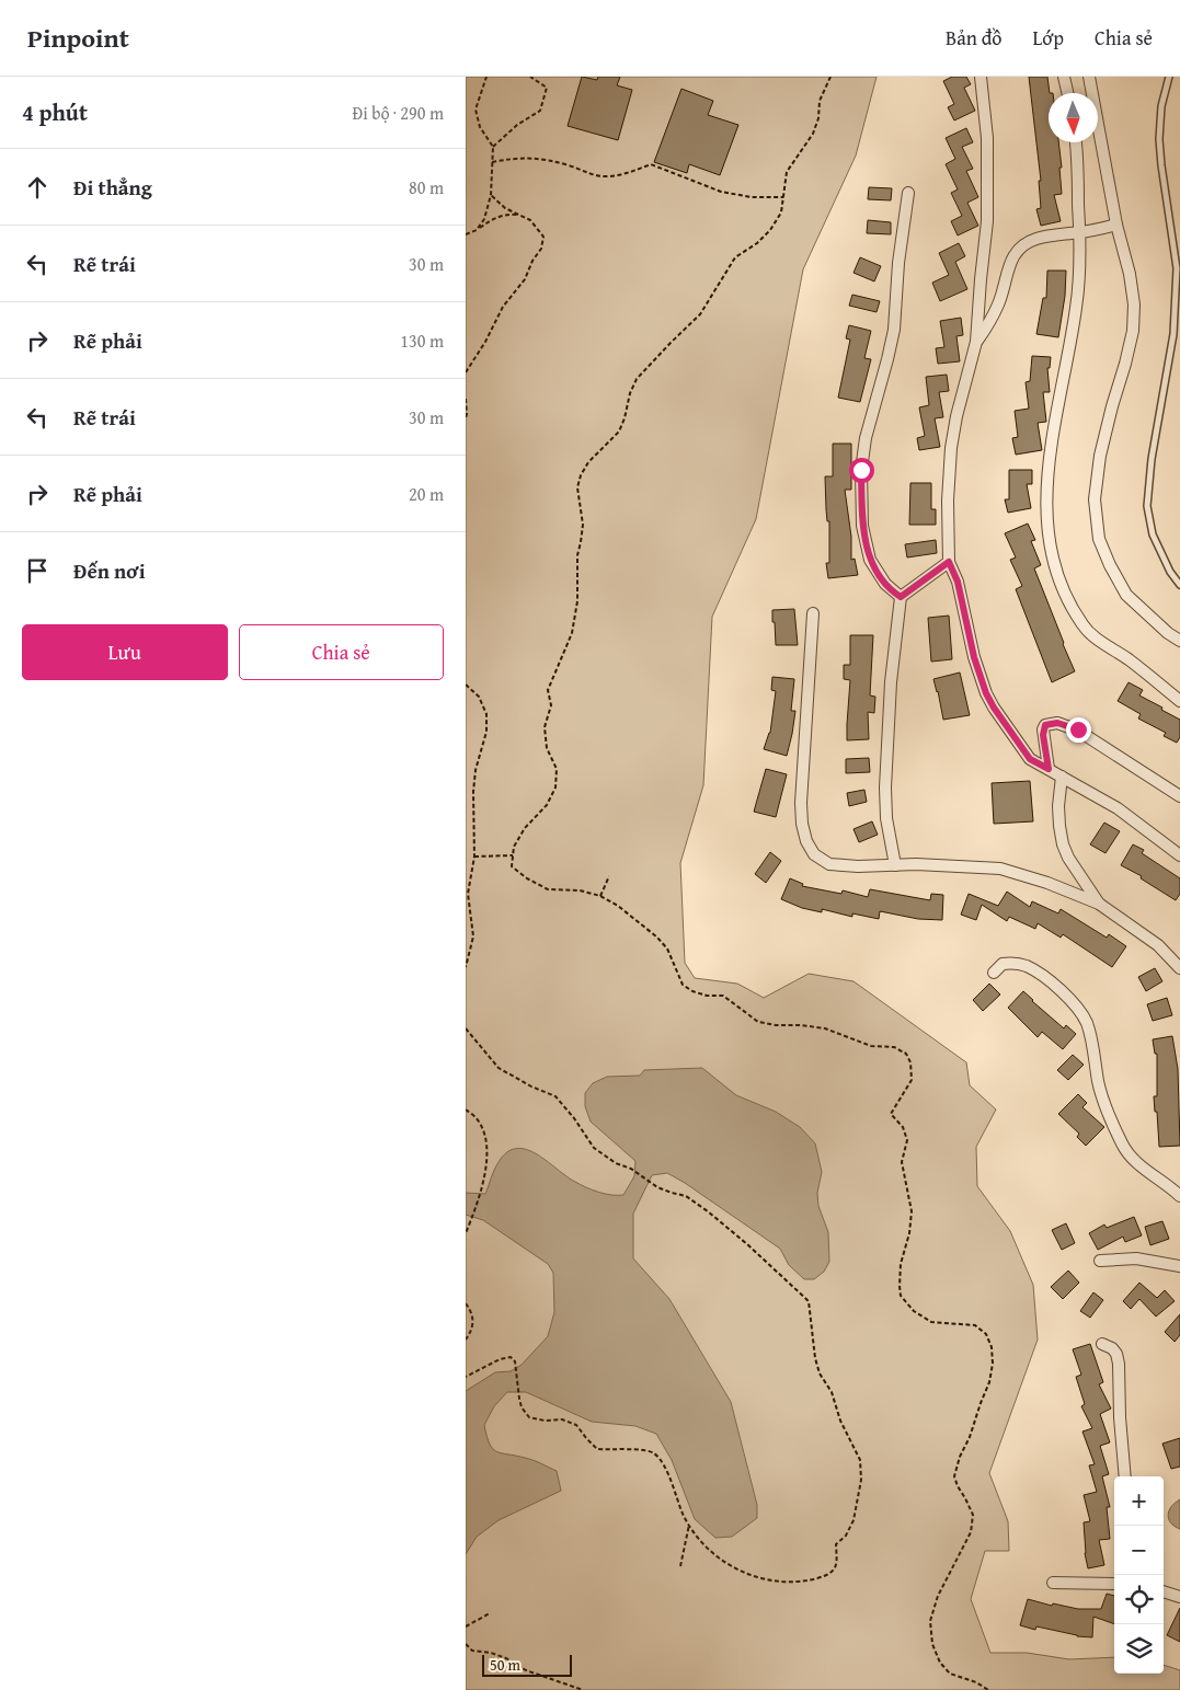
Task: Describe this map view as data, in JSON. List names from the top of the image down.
{
  "scale_bar": "50 m",
  "north": "bottom",
  "page": {
    "header": "Pinpoint",
    "nav": ["Bản đồ", "Lớp", "Chia sẻ"],
    "heading": ["4 phút", "Đi bộ · 290 m"],
    "list": [
      ["Đi thẳng", "80 m"],
      ["Rẽ trái", "30 m"],
      ["Rẽ phải", "130 m"],
      ["Rẽ trái", "30 m"],
      ["Rẽ phải", "20 m"],
      "Đến nơi"
    ],
    "buttons": ["Lưu", "Chia sẻ"],
    "map_buttons": ["+", "−"],
    "scale": "50 m"
  }
}
